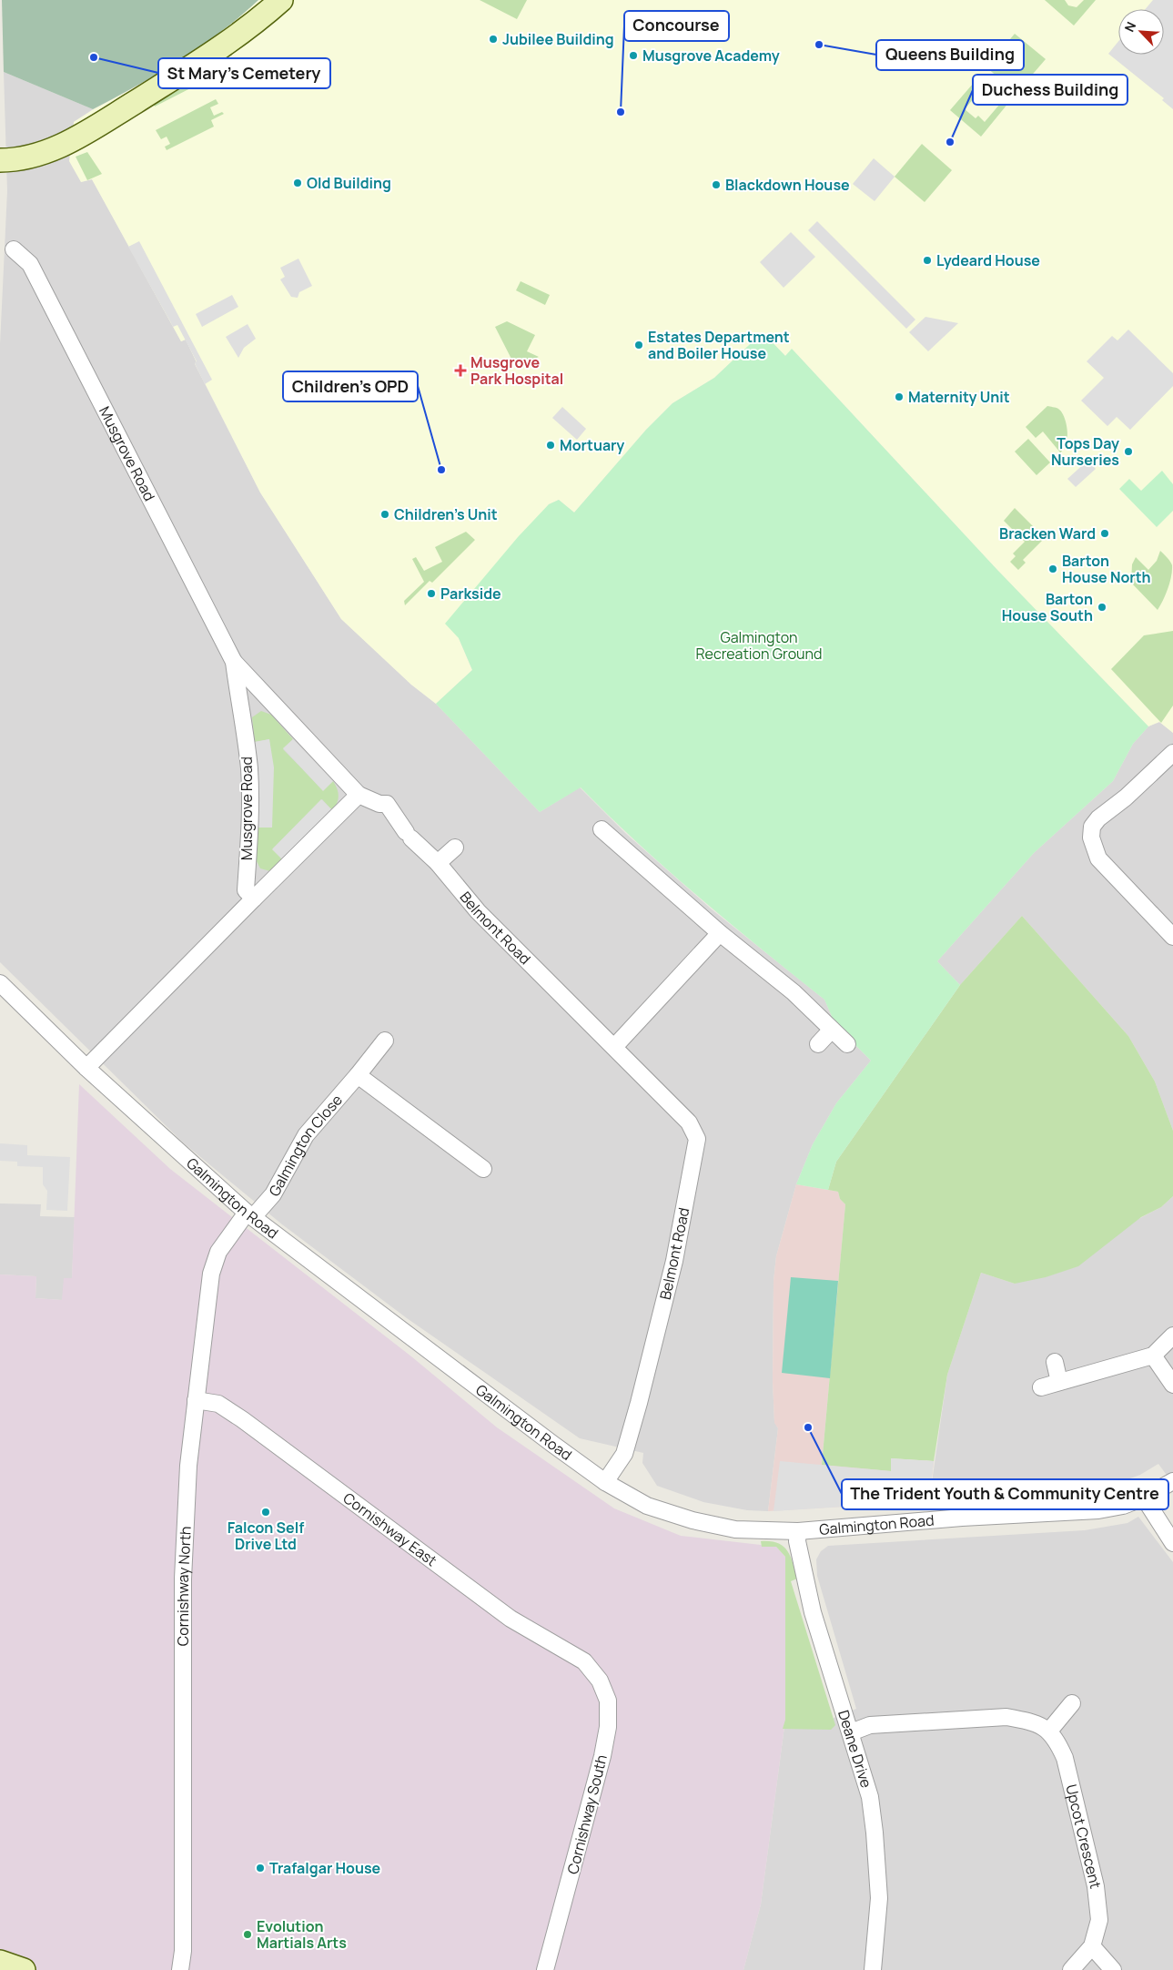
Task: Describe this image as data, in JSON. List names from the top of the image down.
{
  "streets": {
    "street": [
      "Musgrove Road",
      "Belmont Road",
      "Galmington Close",
      "Galmington Road",
      "Cornishway East",
      "Cornishway North",
      "Deane Drive",
      "Cornishway South",
      "Upcot Crescent"
    ]
  },
  "crossings": [
    ["Musgrove Road", "Belmont Road"],
    ["Belmont Road", "Galmington Road"],
    ["Galmington Close", "Galmington Road"],
    ["Galmington Close", "Cornishway North"],
    ["Galmington Road", "Cornishway North"],
    ["Galmington Road", "Deane Drive"],
    ["Cornishway East", "Cornishway North"],
    ["Cornishway East", "Cornishway South"]
  ],
  "parks": ["Galmington Recreation Ground"],
  "places": {
    "other": [
      "Jubilee Building",
      "Queens Building",
      "Musgrove Academy",
      "St Mary's Cemetery",
      "Concourse",
      "Duchess Building",
      "Old Building",
      "Blackdown House",
      "Lydeard House",
      "Estates Department and Boiler House",
      "Maternity Unit",
      "Mortuary",
      "Tops Day Nurseries",
      "Children's OPD",
      "Children's Unit",
      "Bracken Ward",
      "Barton House North",
      "Parkside",
      "Barton House South",
      "The Trident Youth & Community Centre",
      "Falcon Self Drive Ltd",
      "Trafalgar House",
      "Evolution Martials Arts"
    ],
    "health": ["Musgrove Park Hospital"]
  },
  "north": "top left"
}
